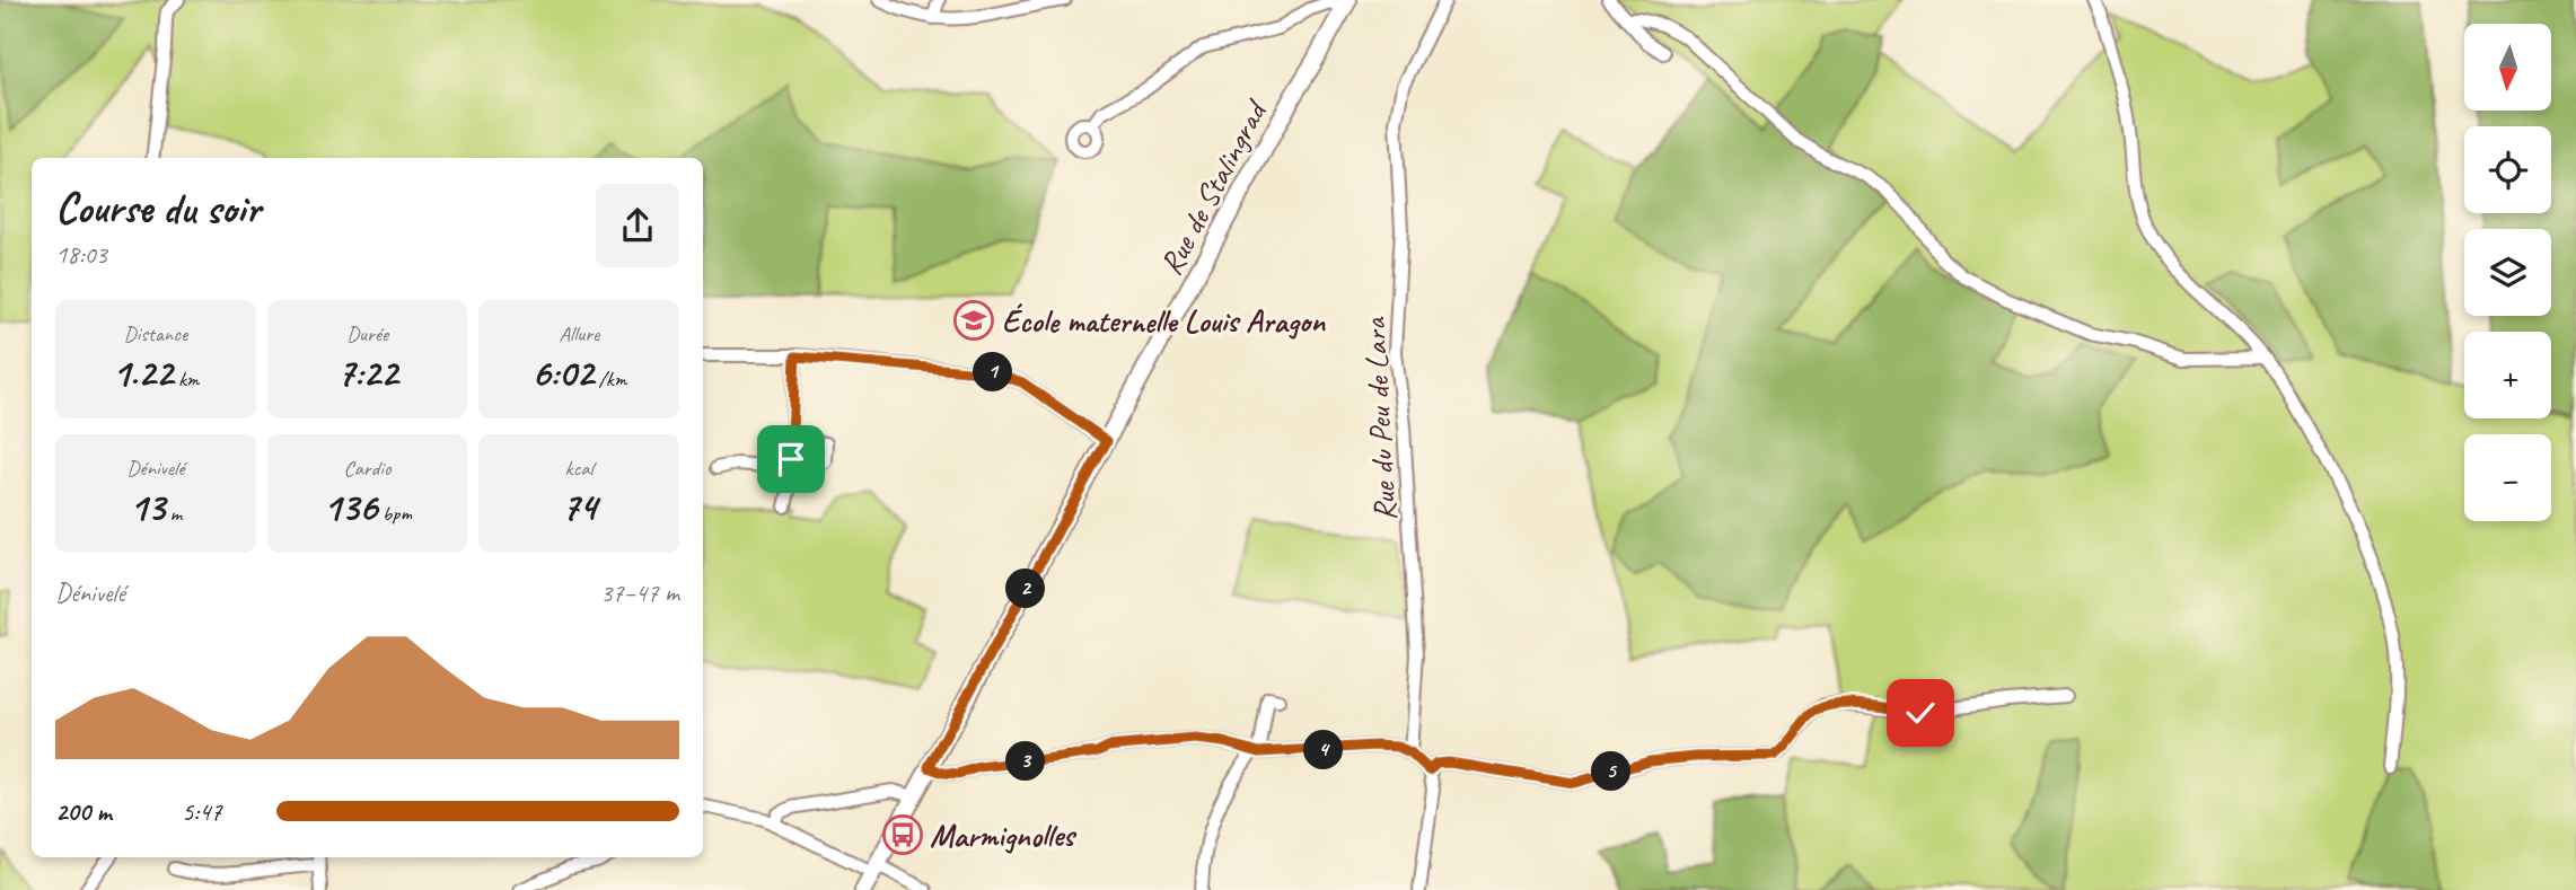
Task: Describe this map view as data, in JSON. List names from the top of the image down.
{
  "streets": {
    "main road": ["Rue de Stalingrad"],
    "street": ["Rue du Peu de Lara"]
  },
  "places": {
    "school or university": ["École maternelle Louis Aragon"],
    "bus stop": ["Marmignolles"]
  },
  "north": "bottom",
  "page": {
    "map_buttons": ["+", "−"],
    "heading": ["Course du soir", "18:03"],
    "stats": [
      ["Distance", "1.22 km"],
      ["Durée", "7:22"],
      ["Allure", "6:02 /km"],
      ["Dénivelé", "13 m"],
      ["Cardio", "136 bpm"],
      ["kcal", "74"]
    ],
    "pins": [
      "1",
      "2",
      "4",
      "3",
      "5"
    ],
    "chart": ["Dénivelé", "37–47 m"],
    "list": [
      {
        "name": "200 m",
        "note": "5:47"
      }
    ]
  }
}
